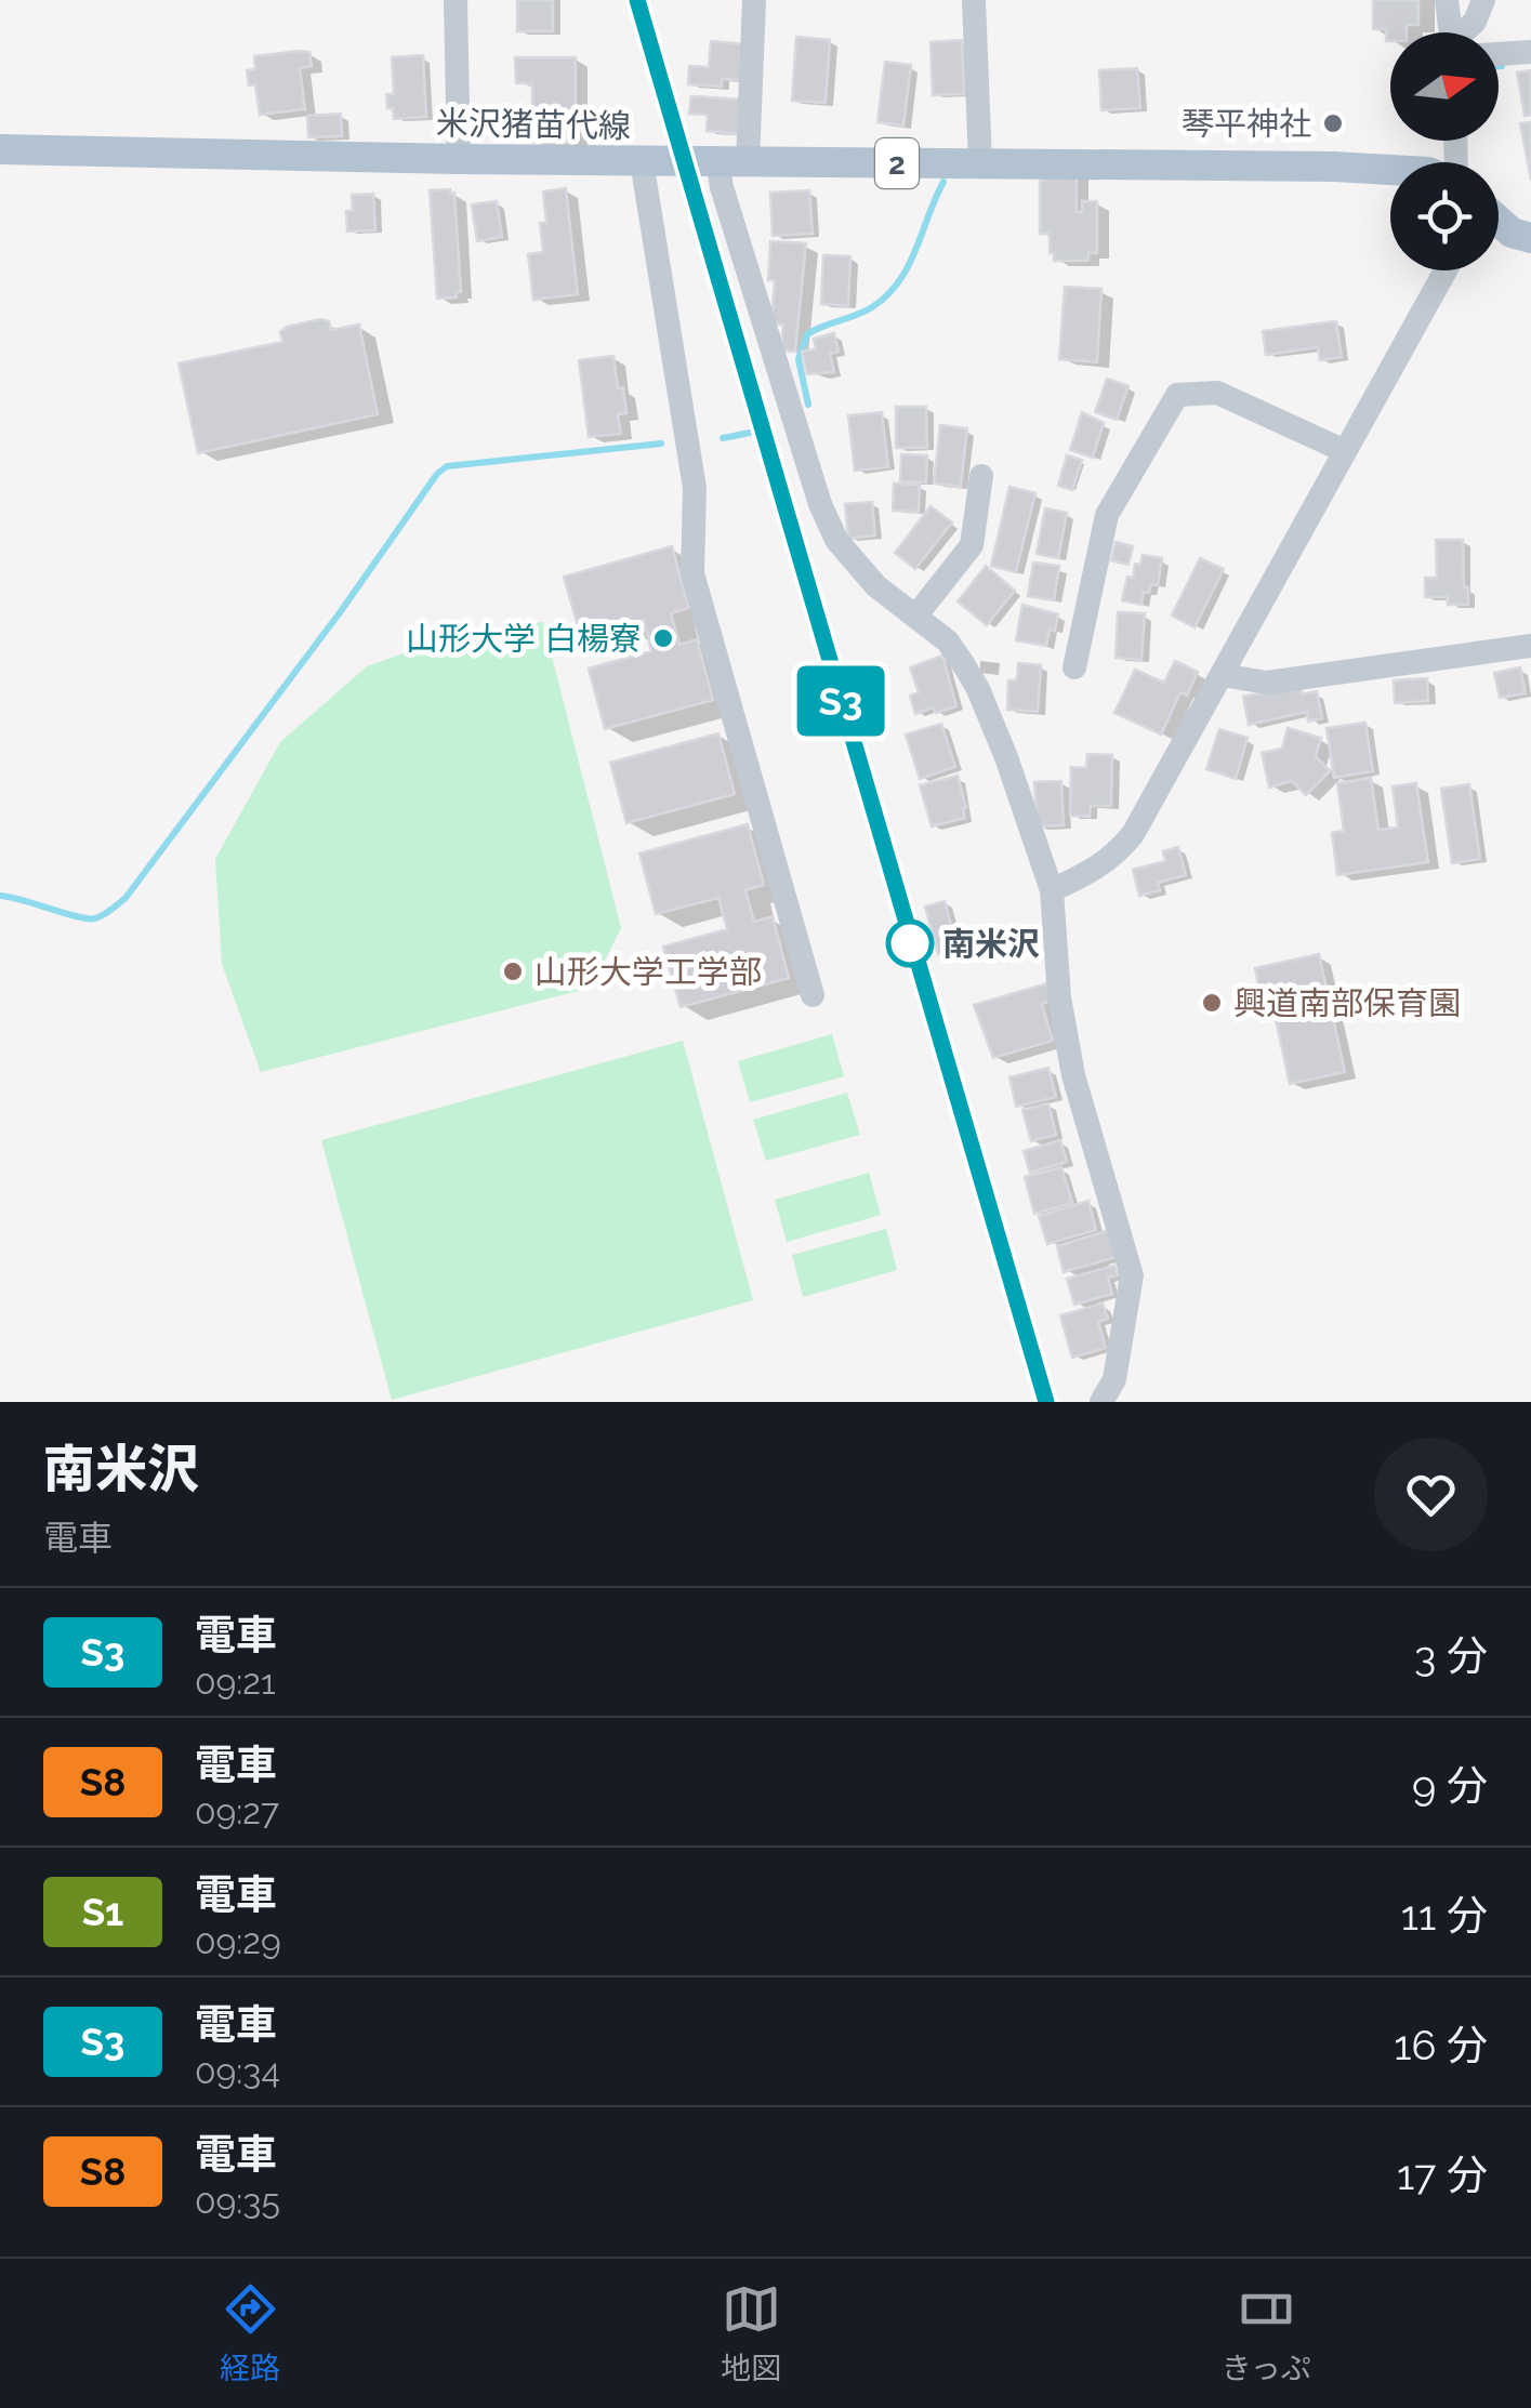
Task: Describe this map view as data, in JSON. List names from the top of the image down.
{
  "streets": {
    "main road": ["米沢猪苗代線", "2"]
  },
  "places": [
    "琴平神社",
    "山形大学 白楊寮",
    "南米沢",
    "山形大学工学部",
    "興道南部保育園"
  ],
  "north": "right",
  "page": {
    "on_map": "S3",
    "heading": ["南米沢", "電車"],
    "list": [
      {
        "mark": "S3",
        "name": "電車",
        "note": "09:21",
        "value": "3 分"
      },
      {
        "mark": "S8",
        "name": "電車",
        "note": "09:27",
        "value": "9 分"
      },
      {
        "mark": "S1",
        "name": "電車",
        "note": "09:29",
        "value": "11 分"
      },
      {
        "mark": "S3",
        "name": "電車",
        "note": "09:34",
        "value": "16 分"
      },
      {
        "mark": "S8",
        "name": "電車",
        "note": "09:35",
        "value": "17 分"
      }
    ],
    "tabs": ["経路", "地図", "きっぷ"]
  }
}
